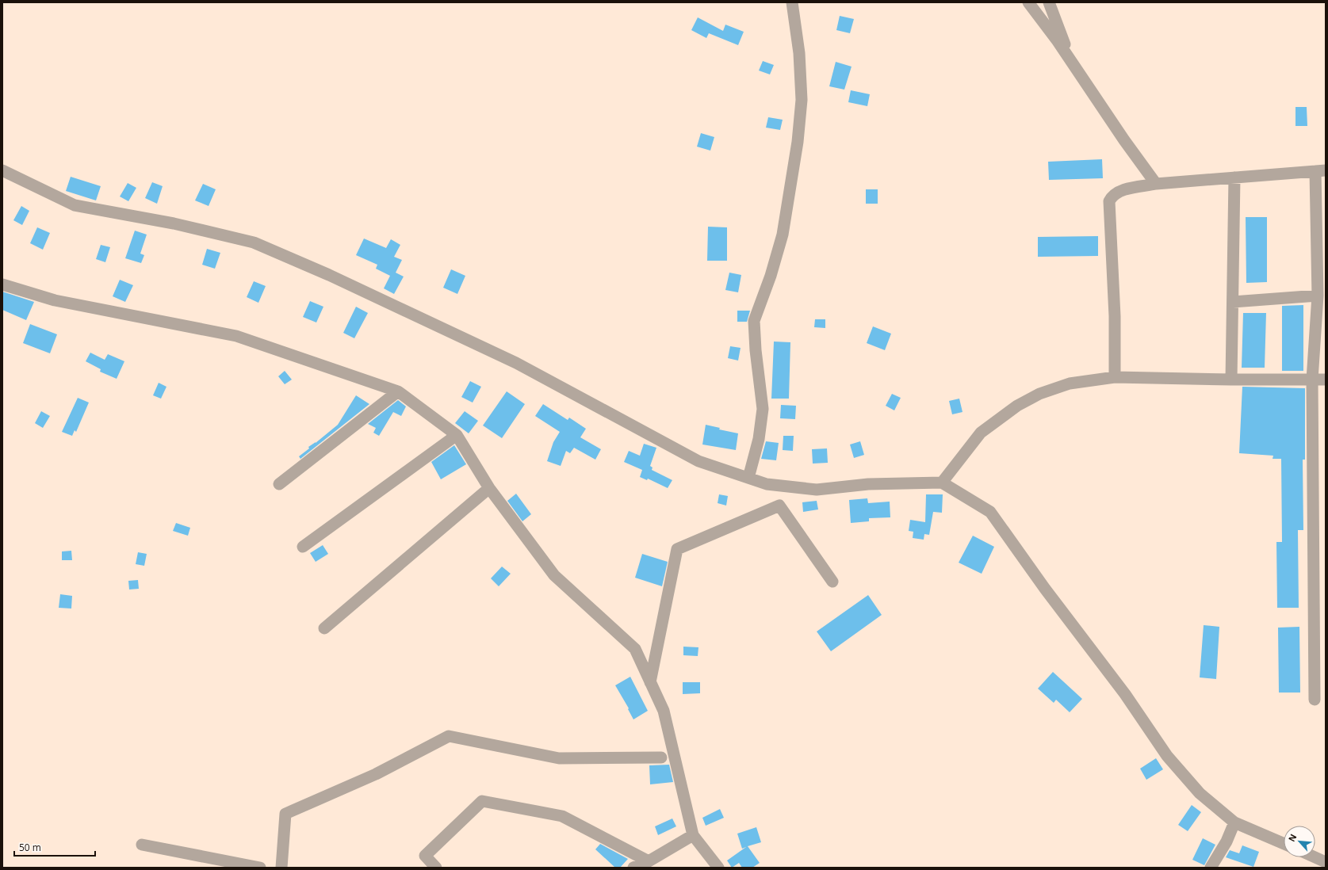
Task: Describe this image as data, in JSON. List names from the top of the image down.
{
  "scale_bar": "50 m",
  "north": "top left"
}
